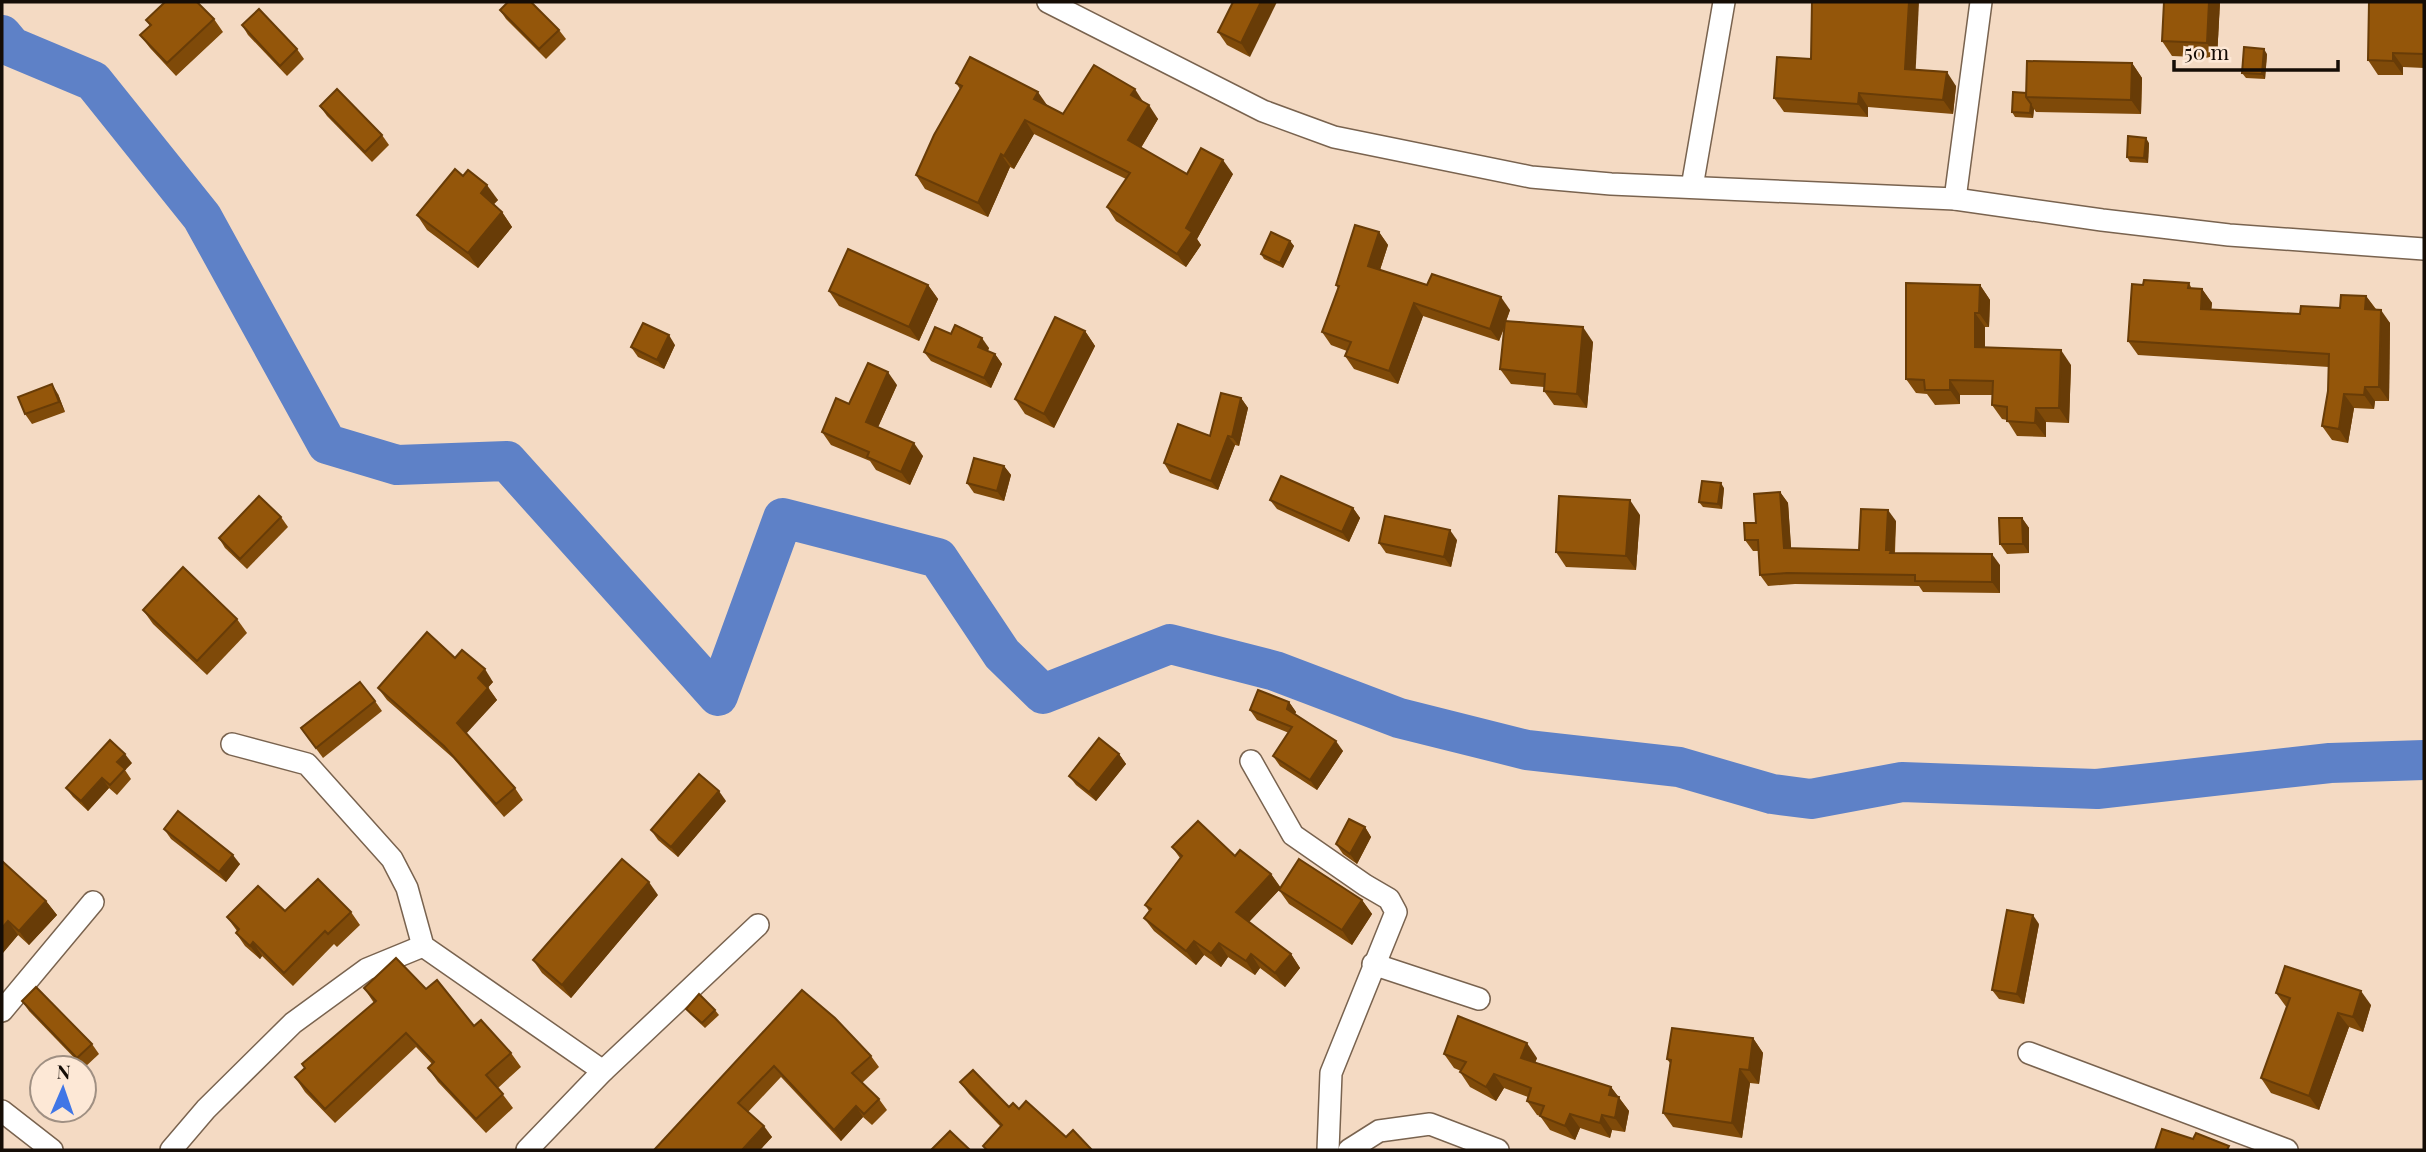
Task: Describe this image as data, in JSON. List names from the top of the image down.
{
  "scale_bar": "50 m",
  "north": "top"
}
